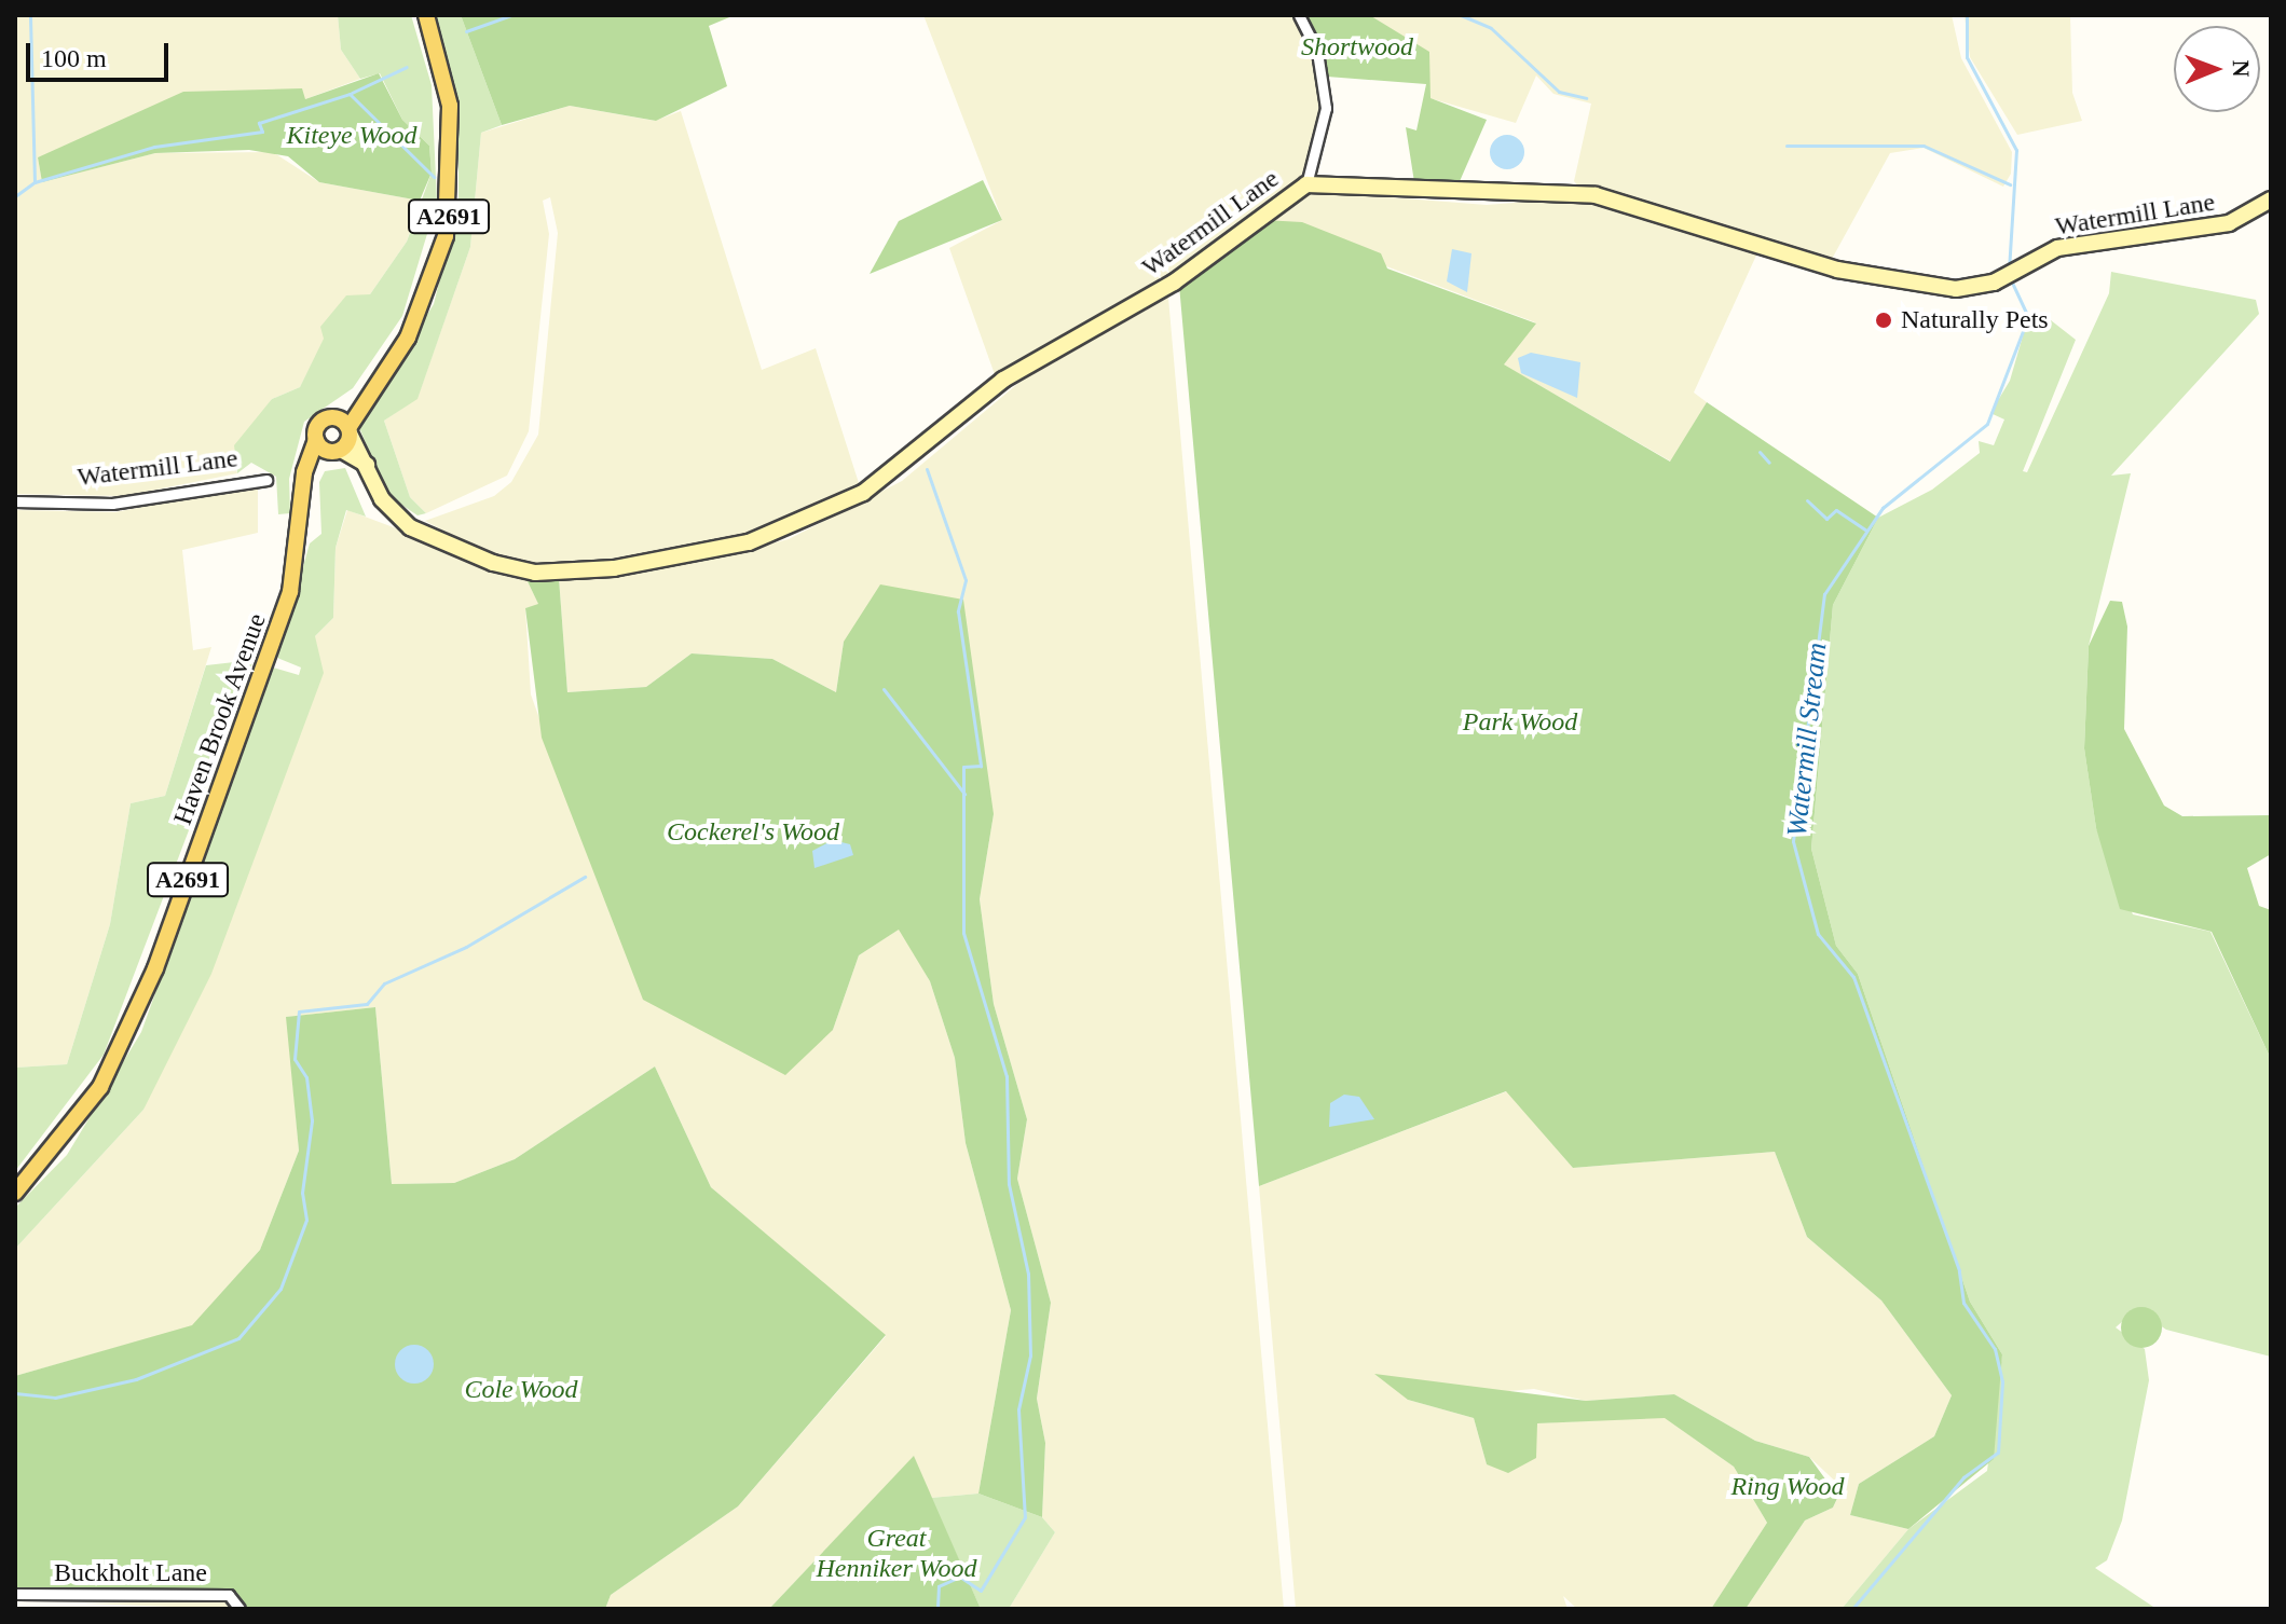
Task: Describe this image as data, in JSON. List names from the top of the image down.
{
  "streets": {
    "main road": ["A2691", "Haven Brook Avenue"],
    "street": ["Watermill Lane", "Buckholt Lane"]
  },
  "crossings": [
    ["Watermill Lane", "A2691"],
    ["A2691", "Haven Brook Avenue"]
  ],
  "water": ["Watermill Stream"],
  "parks": [
    "Shortwood",
    "Kiteye Wood",
    "Park Wood",
    "Cockerel's Wood",
    "Cole Wood",
    "Ring Wood",
    "Great Henniker Wood"
  ],
  "places": ["Naturally Pets"],
  "scale_bar": "100 m",
  "north": "right"
}
